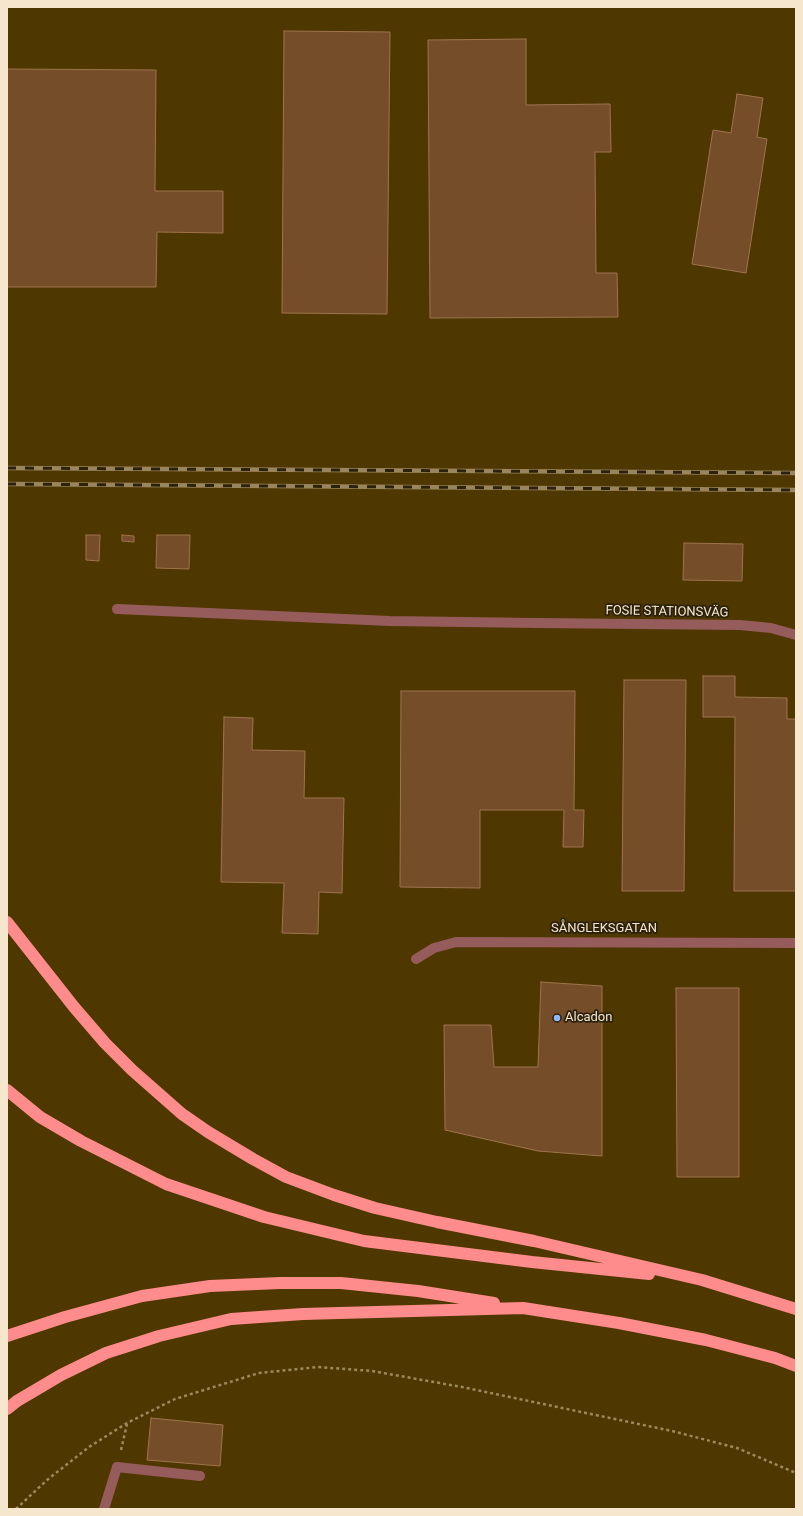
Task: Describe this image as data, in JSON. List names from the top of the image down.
{
  "streets": {
    "street": ["FOSIE STATIONSVÄG", "SÅNGLEKSGATAN"]
  },
  "places": ["Alcadon"]
}
